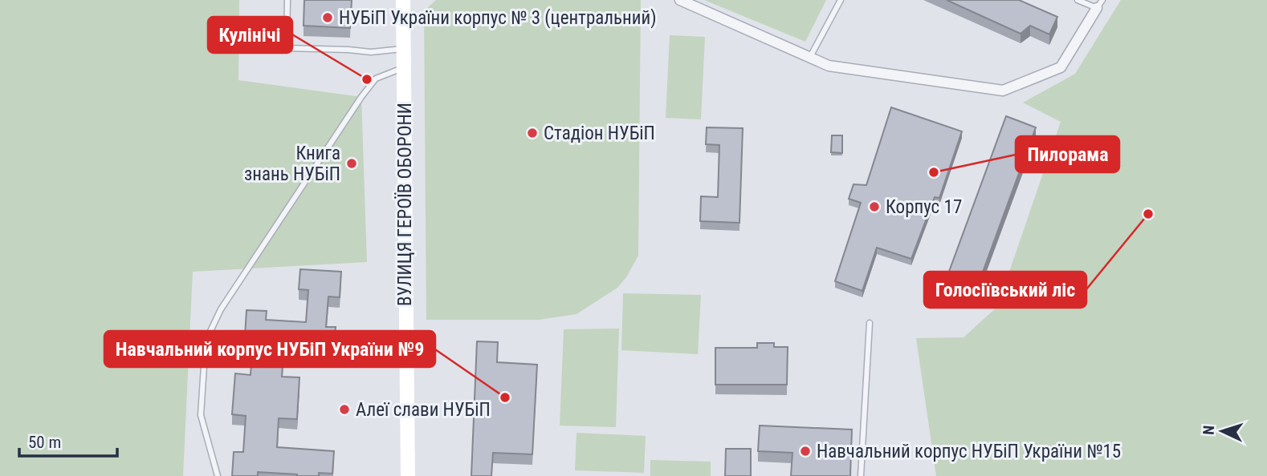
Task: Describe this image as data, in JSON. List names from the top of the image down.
{
  "streets": {
    "street": ["ВУЛИЦЯ ГЕРОЇВ ОБОРОНИ"]
  },
  "places": [
    "НУБіП України корпус № 3 (центральний)",
    "Кулінічі",
    "Стадіон НУБіП",
    "Книга знань НУБіП",
    "Пилорама",
    "Корпус 17",
    "Голосіївський ліс",
    "Навчальний корпус НУБіП України №9",
    "Алеї слави НУБіП",
    "Навчальний корпус НУБіП України №15"
  ],
  "scale_bar": "50 m",
  "north": "left"
}
